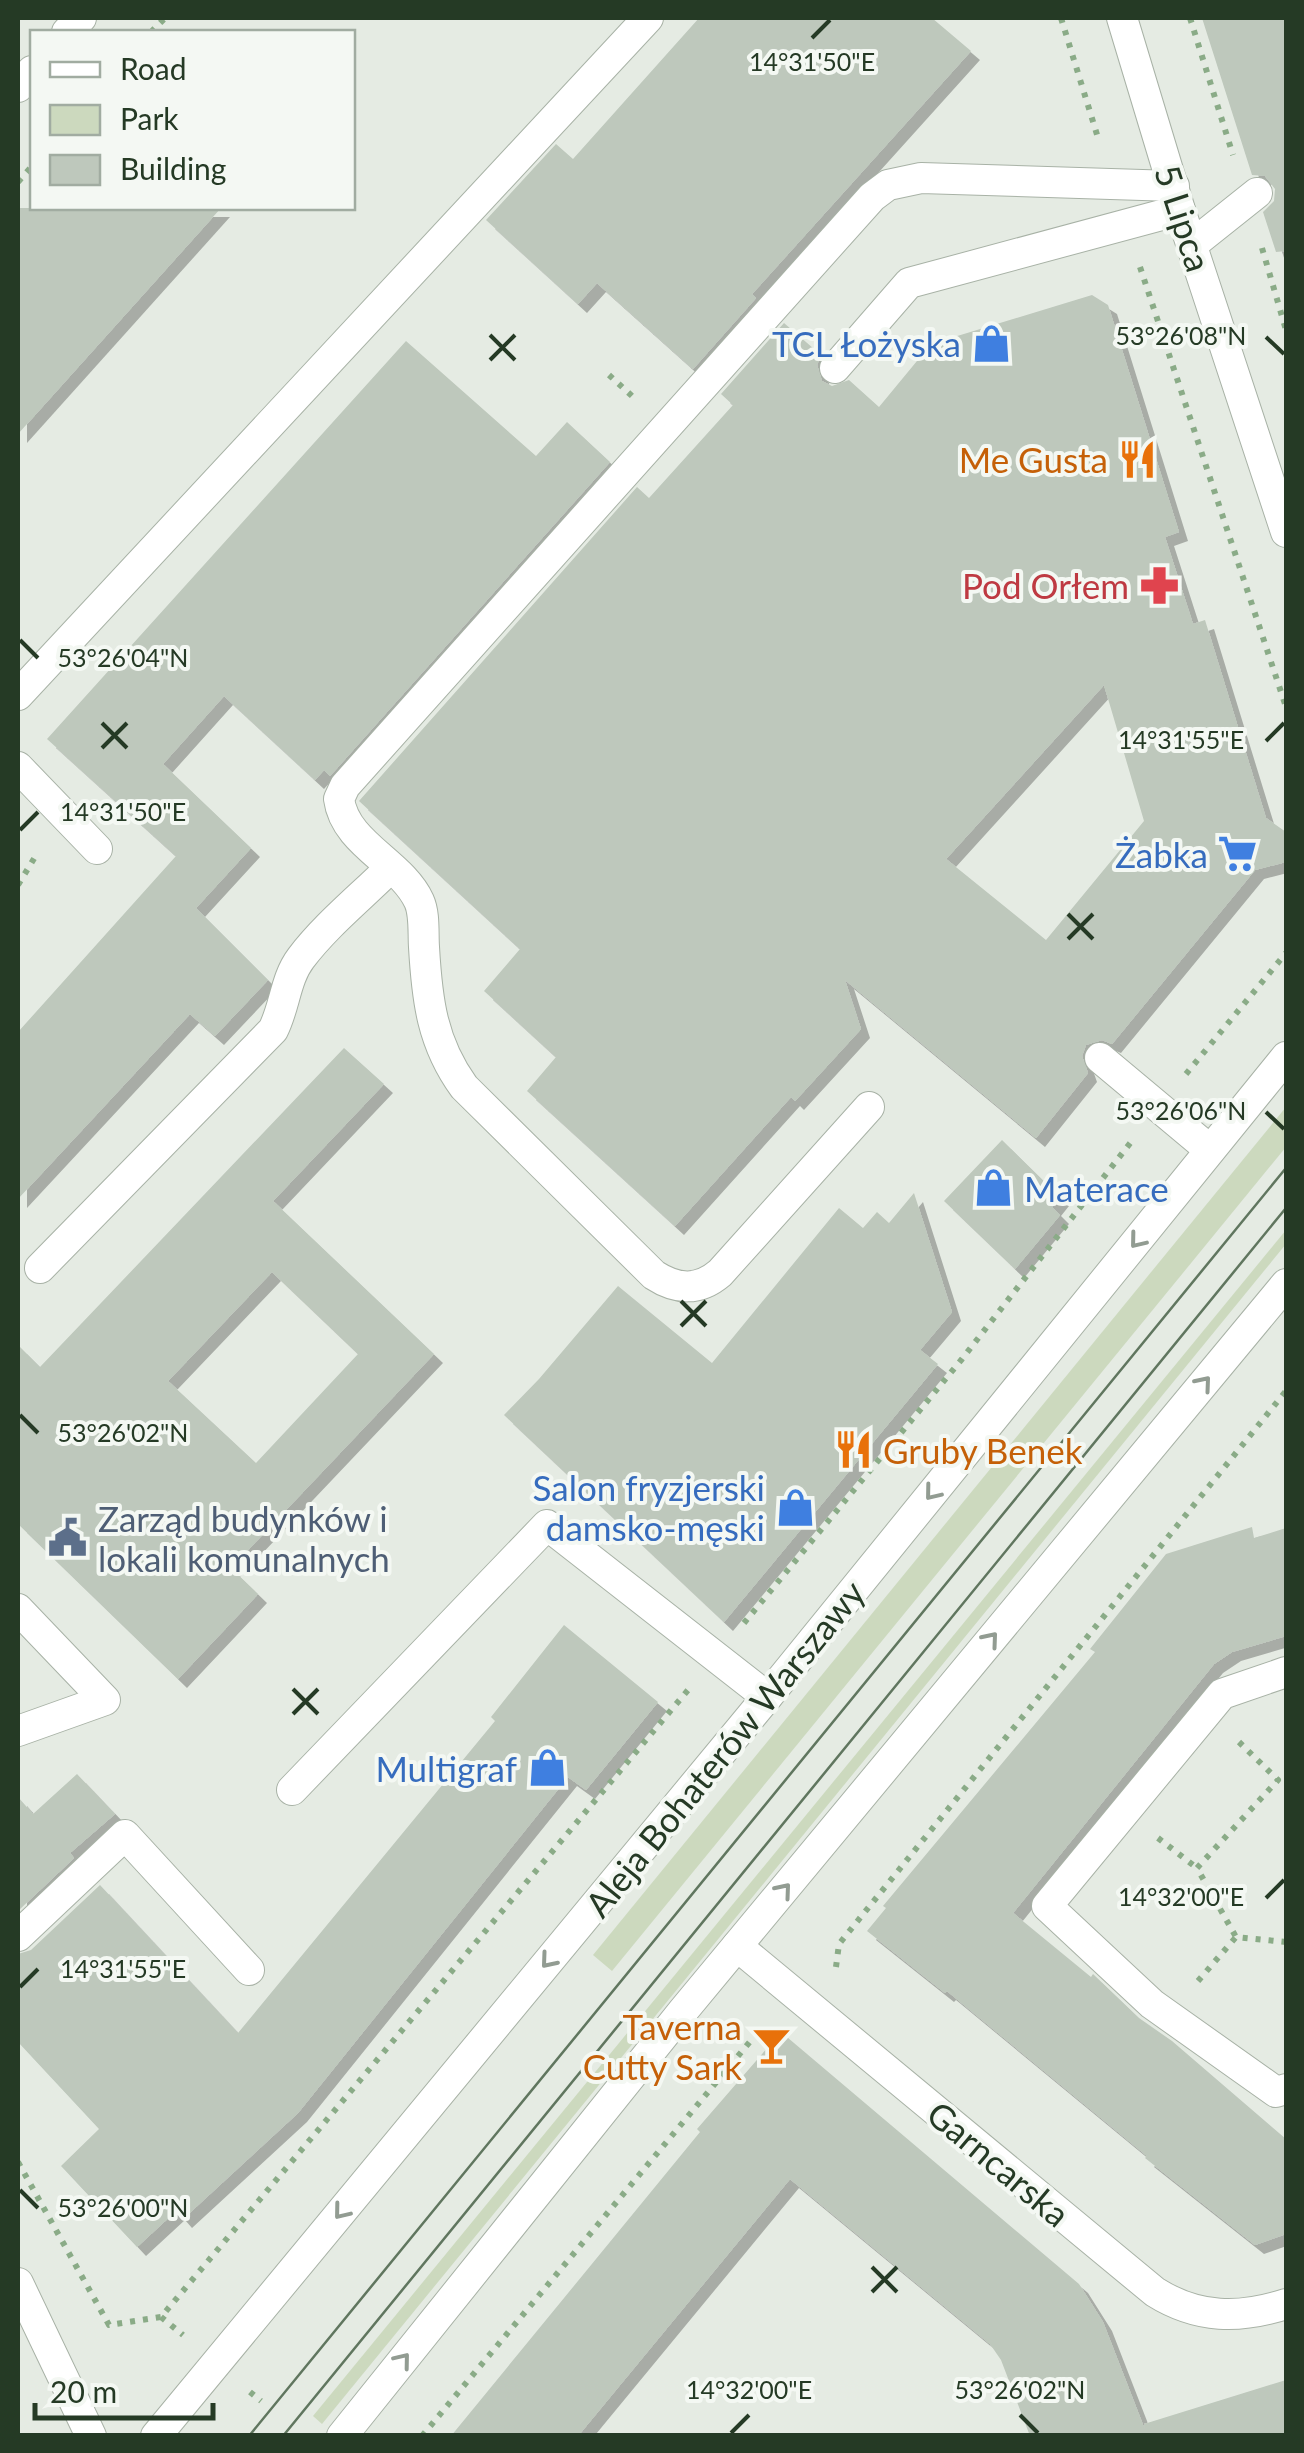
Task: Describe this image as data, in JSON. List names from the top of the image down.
{
  "streets": {
    "street": ["5 Lipca", "Aleja Bohaterów Warszawy", "Garncarska"]
  },
  "places": {
    "shop": [
      "TCL Łożyska",
      "Materace",
      "Salon fryzjerski damsko-męski",
      "Multigraf"
    ],
    "restaurant": ["Me Gusta", "Gruby Benek"],
    "pharmacy": ["Pod Orłem"],
    "supermarket": ["Żabka"],
    "public building": ["Zarząd budynków i lokali komunalnych"],
    "bar": ["Taverna Cutty Sark"]
  },
  "legend": ["Road", "Park", "Building"],
  "scale_bar": "20 m",
  "coordinates": [
    "14°31'50\"E",
    "53°26'08\"N",
    "53°26'04\"N",
    "14°31'55\"E",
    "53°26'06\"N",
    "53°26'02\"N",
    "14°32'00\"E",
    "53°26'00\"N"
  ]
}
